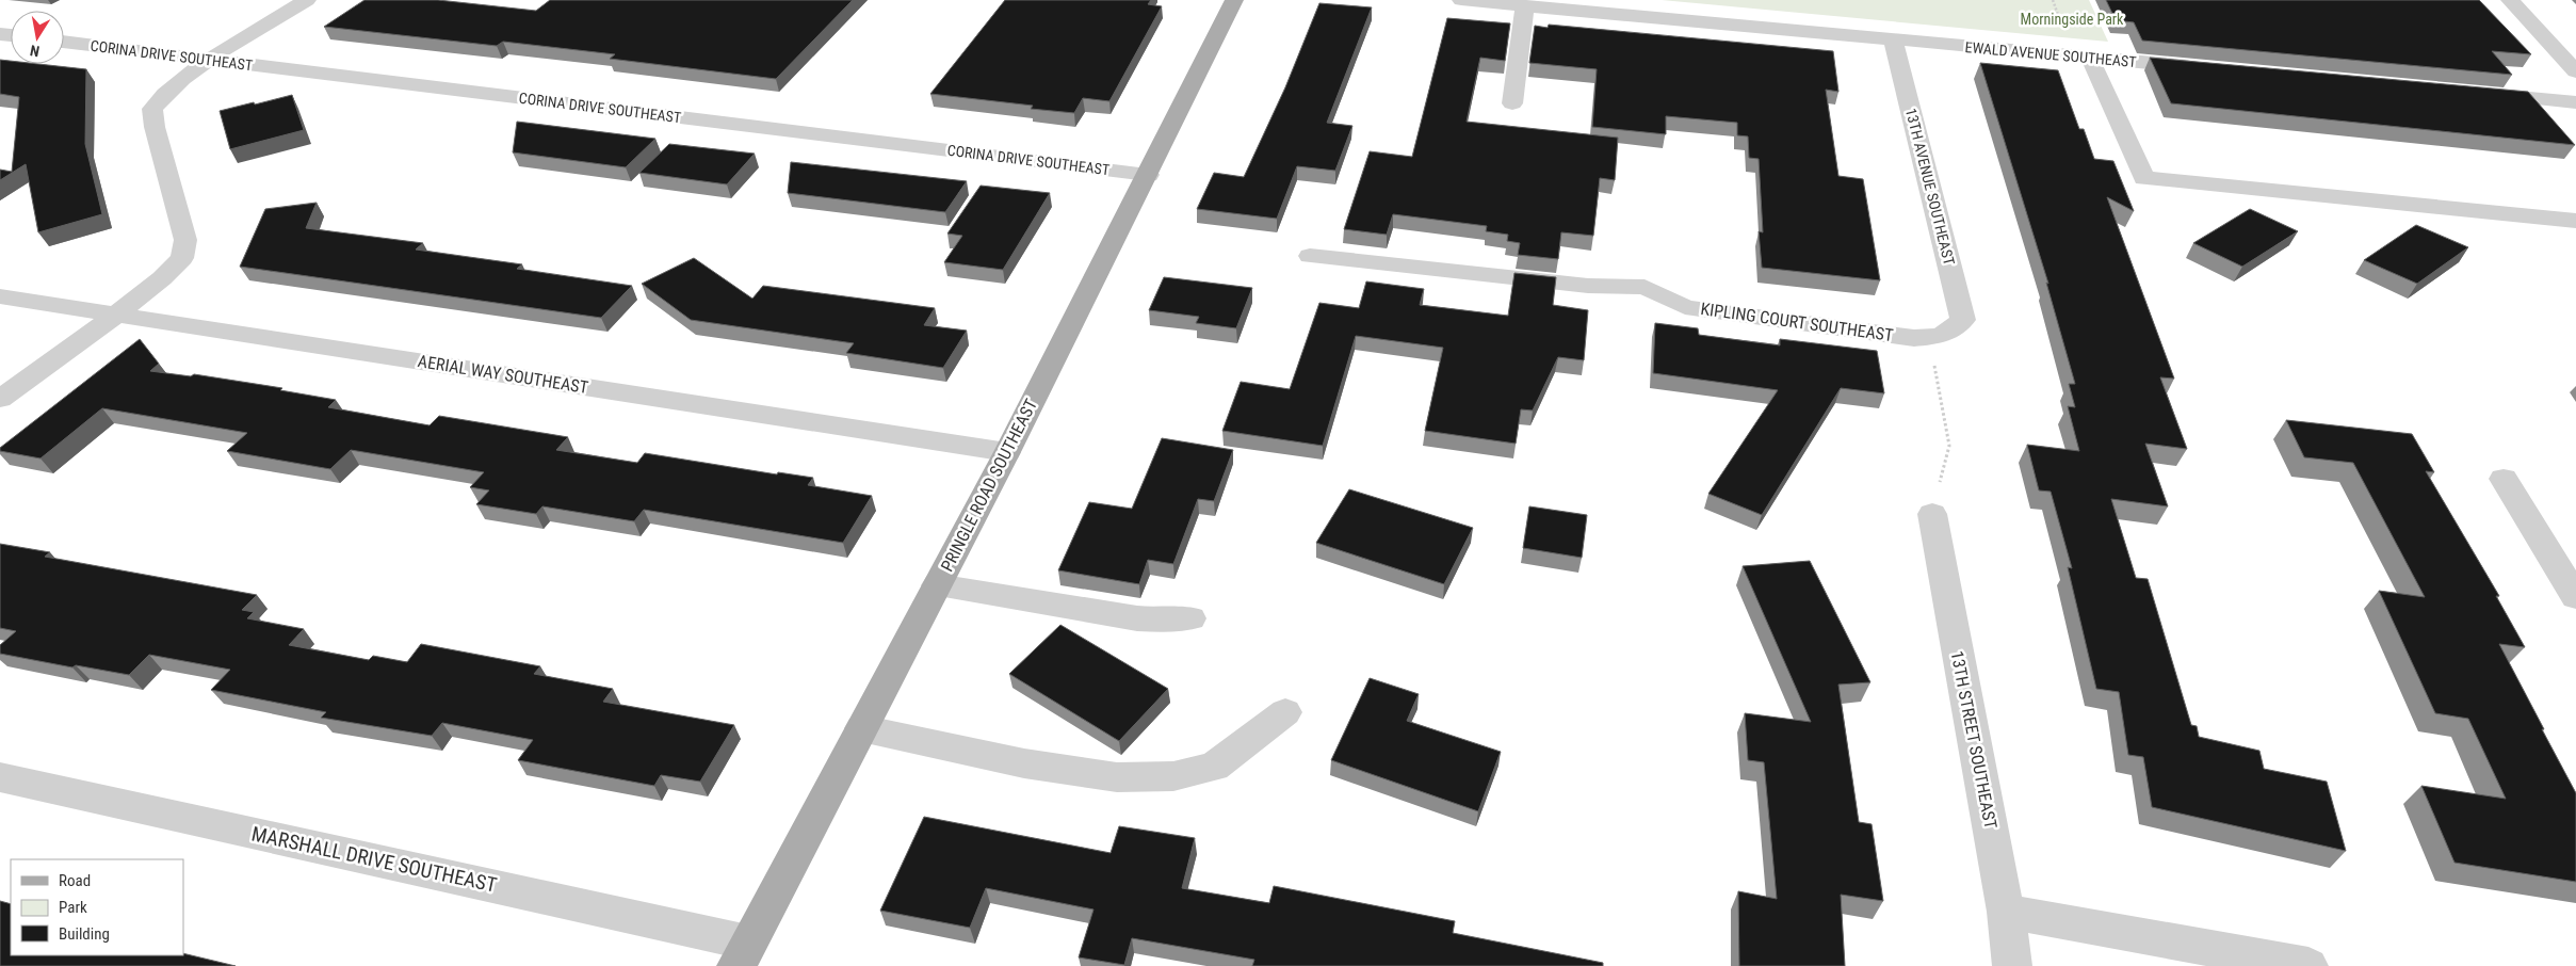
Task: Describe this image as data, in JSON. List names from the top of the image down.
{
  "streets": {
    "main road": ["PRINGLE ROAD SOUTHEAST"],
    "street": [
      "EWALD AVENUE SOUTHEAST",
      "CORINA DRIVE SOUTHEAST",
      "13TH AVENUE SOUTHEAST",
      "KIPLING COURT SOUTHEAST",
      "AERIAL WAY SOUTHEAST",
      "13TH STREET SOUTHEAST",
      "MARSHALL DRIVE SOUTHEAST"
    ]
  },
  "crossings": [
    ["EWALD AVENUE SOUTHEAST", "13TH AVENUE SOUTHEAST"],
    ["CORINA DRIVE SOUTHEAST", "PRINGLE ROAD SOUTHEAST"],
    ["13TH AVENUE SOUTHEAST", "KIPLING COURT SOUTHEAST"],
    ["AERIAL WAY SOUTHEAST", "PRINGLE ROAD SOUTHEAST"],
    ["PRINGLE ROAD SOUTHEAST", "MARSHALL DRIVE SOUTHEAST"]
  ],
  "parks": ["Morningside Park"],
  "legend": ["Road", "Park", "Building"],
  "north": "bottom"
}
